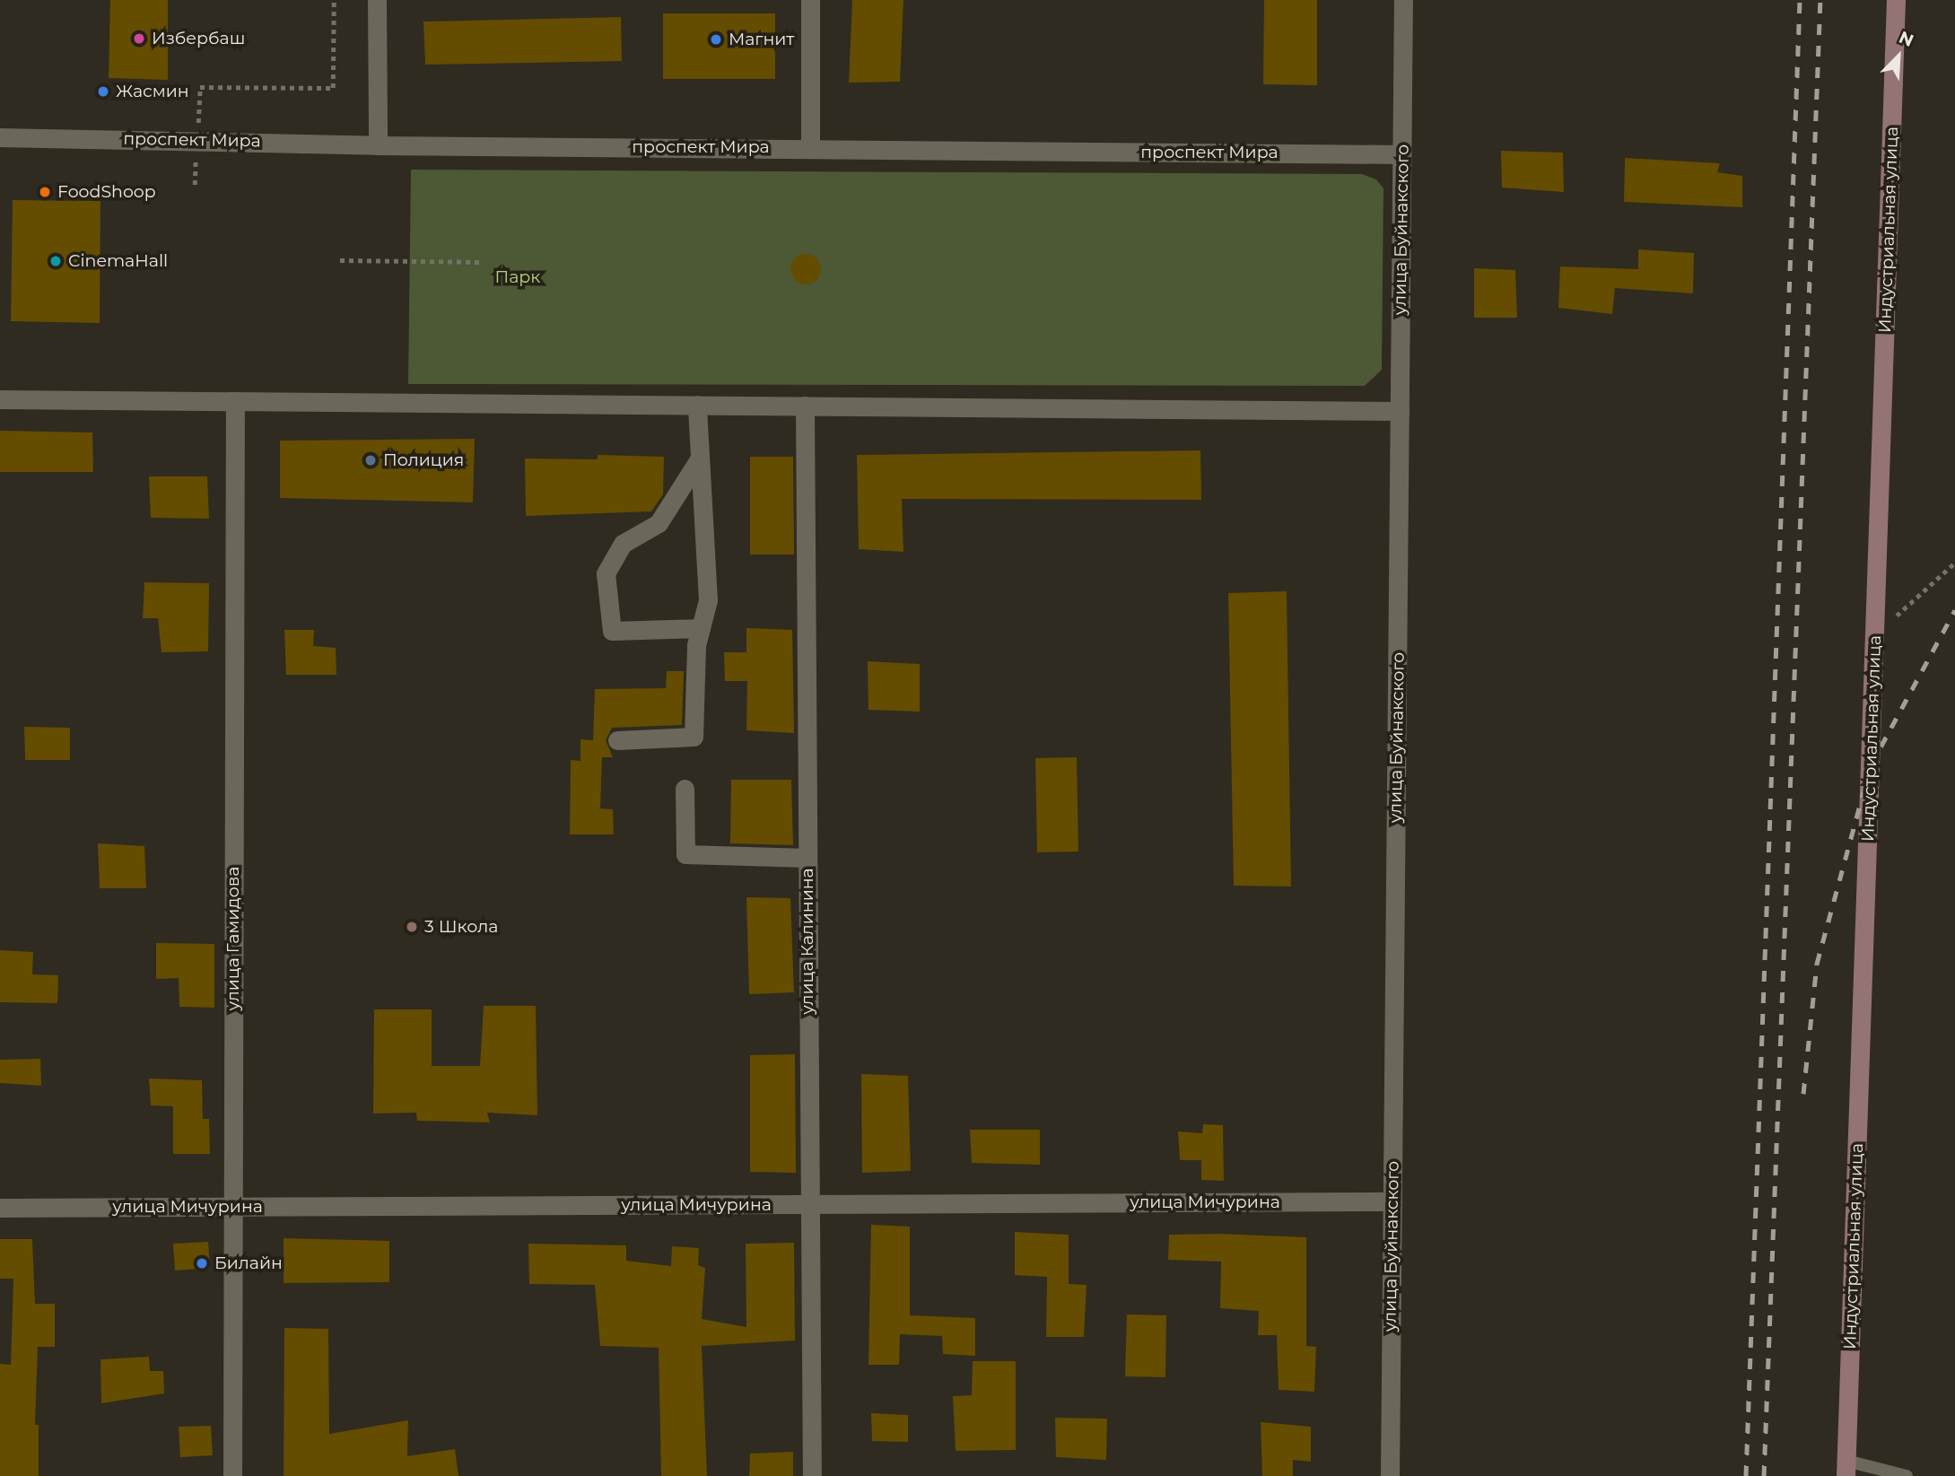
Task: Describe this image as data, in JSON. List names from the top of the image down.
{
  "streets": {
    "street": [
      "проспект Мира",
      "улица Буйнакского",
      "Индустриальная улица",
      "улица Гамидова",
      "улица Калинина",
      "улица Мичурина"
    ]
  },
  "crossings": [
    ["проспект Мира", "улица Буйнакского"],
    ["улица Буйнакского", "улица Мичурина"],
    ["улица Гамидова", "улица Мичурина"],
    ["улица Калинина", "улица Мичурина"]
  ],
  "parks": ["Парк"],
  "places": [
    "Избербаш",
    "Магнит",
    "Жасмин",
    "FoodShoop",
    "CinemaHall",
    "Полиция",
    "3 Школа",
    "Билайн"
  ],
  "north": "top right"
}
